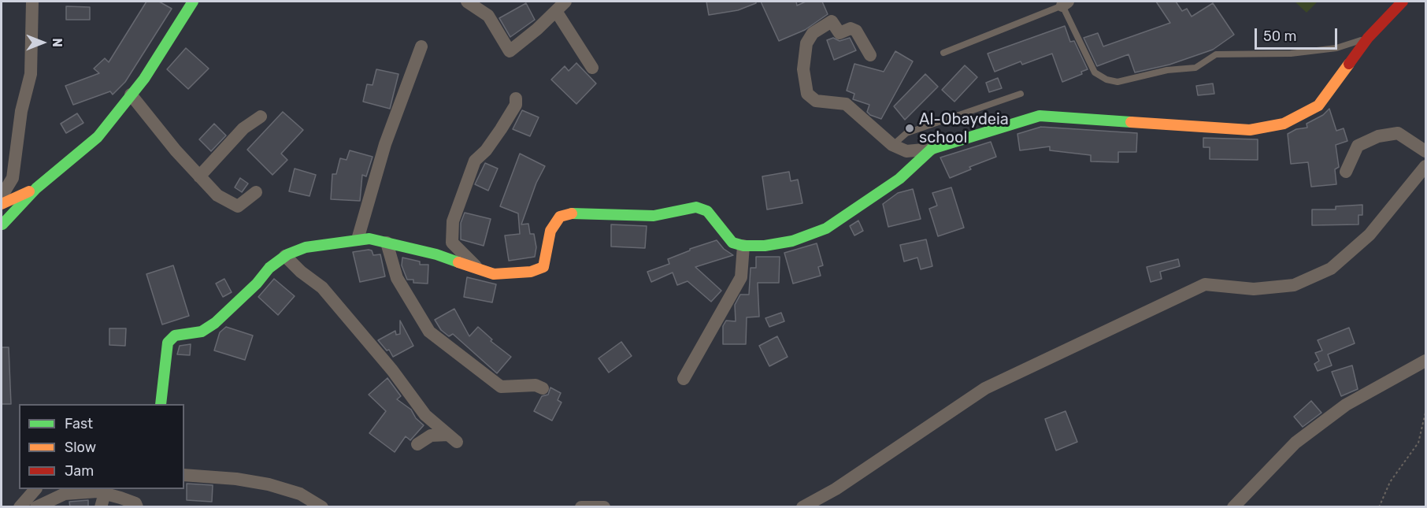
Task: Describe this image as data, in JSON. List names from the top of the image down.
{
  "places": ["Al-Obaydeia school"],
  "legend": ["Fast", "Slow", "Jam"],
  "scale_bar": "50 m",
  "north": "right"
}
